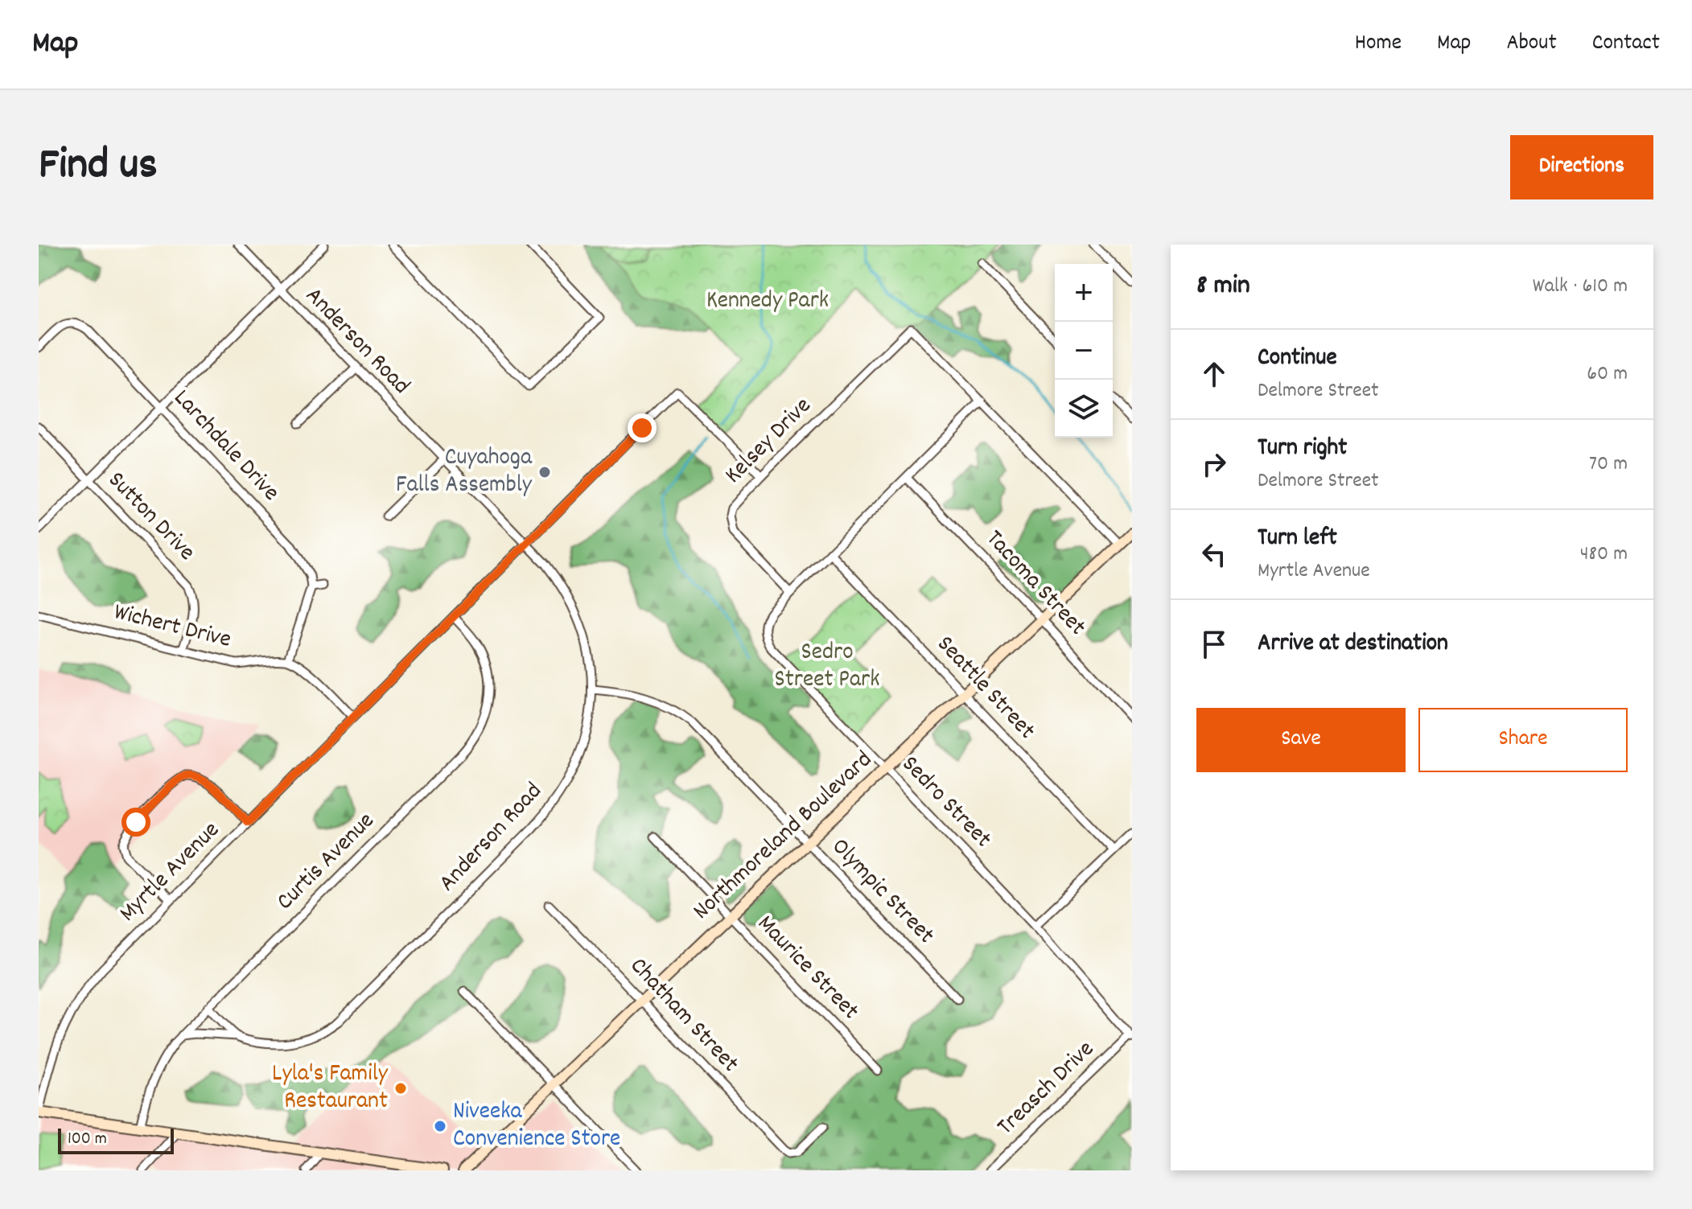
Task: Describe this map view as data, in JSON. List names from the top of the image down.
{
  "streets": {
    "street": [
      "Anderson Road",
      "Kelsey Drive",
      "Larchdale Drive",
      "Sutton Drive",
      "Tacoma Street",
      "Wichert Drive",
      "Seattle Street",
      "Sedro Street",
      "Northmoreland Boulevard",
      "Curtis Avenue",
      "Myrtle Avenue",
      "Olympic Street",
      "Maurice Street",
      "Chatham Street",
      "Treasch Drive"
    ]
  },
  "crossings": [
    ["Anderson Road", "Curtis Avenue"],
    ["Anderson Road", "Myrtle Avenue"],
    ["Anderson Road", "Olympic Street"],
    ["Kelsey Drive", "Sedro Street"],
    ["Kelsey Drive", "Myrtle Avenue"],
    ["Sutton Drive", "Wichert Drive"],
    ["Tacoma Street", "Sedro Street"],
    ["Tacoma Street", "Northmoreland Boulevard"],
    ["Seattle Street", "Sedro Street"],
    ["Seattle Street", "Northmoreland Boulevard"],
    ["Sedro Street", "Northmoreland Boulevard"],
    ["Sedro Street", "Treasch Drive"],
    ["Northmoreland Boulevard", "Olympic Street"],
    ["Northmoreland Boulevard", "Maurice Street"],
    ["Northmoreland Boulevard", "Chatham Street"],
    ["Curtis Avenue", "Myrtle Avenue"]
  ],
  "parks": ["Kennedy Park", "Sedro Street Park"],
  "places": ["Cuyahoga Falls Assembly", "Lyla's Family Restaurant", "Niveeka Convenience Store"],
  "scale_bar": "100 m",
  "page": {
    "header": "Map",
    "nav": [
      "Home",
      "Map",
      "About",
      "Contact"
    ],
    "title": "Find us",
    "buttons": [
      "Directions",
      ["Save", "Share"]
    ],
    "heading": ["8 min", "Walk · 610 m"],
    "map_buttons": ["+", "−"],
    "list": [
      ["Continue", "Delmore Street", "60 m"],
      ["Turn right", "Delmore Street", "70 m"],
      ["Turn left", "Myrtle Avenue", "480 m"],
      "Arrive at destination"
    ],
    "scale": "100 m"
  }
}
